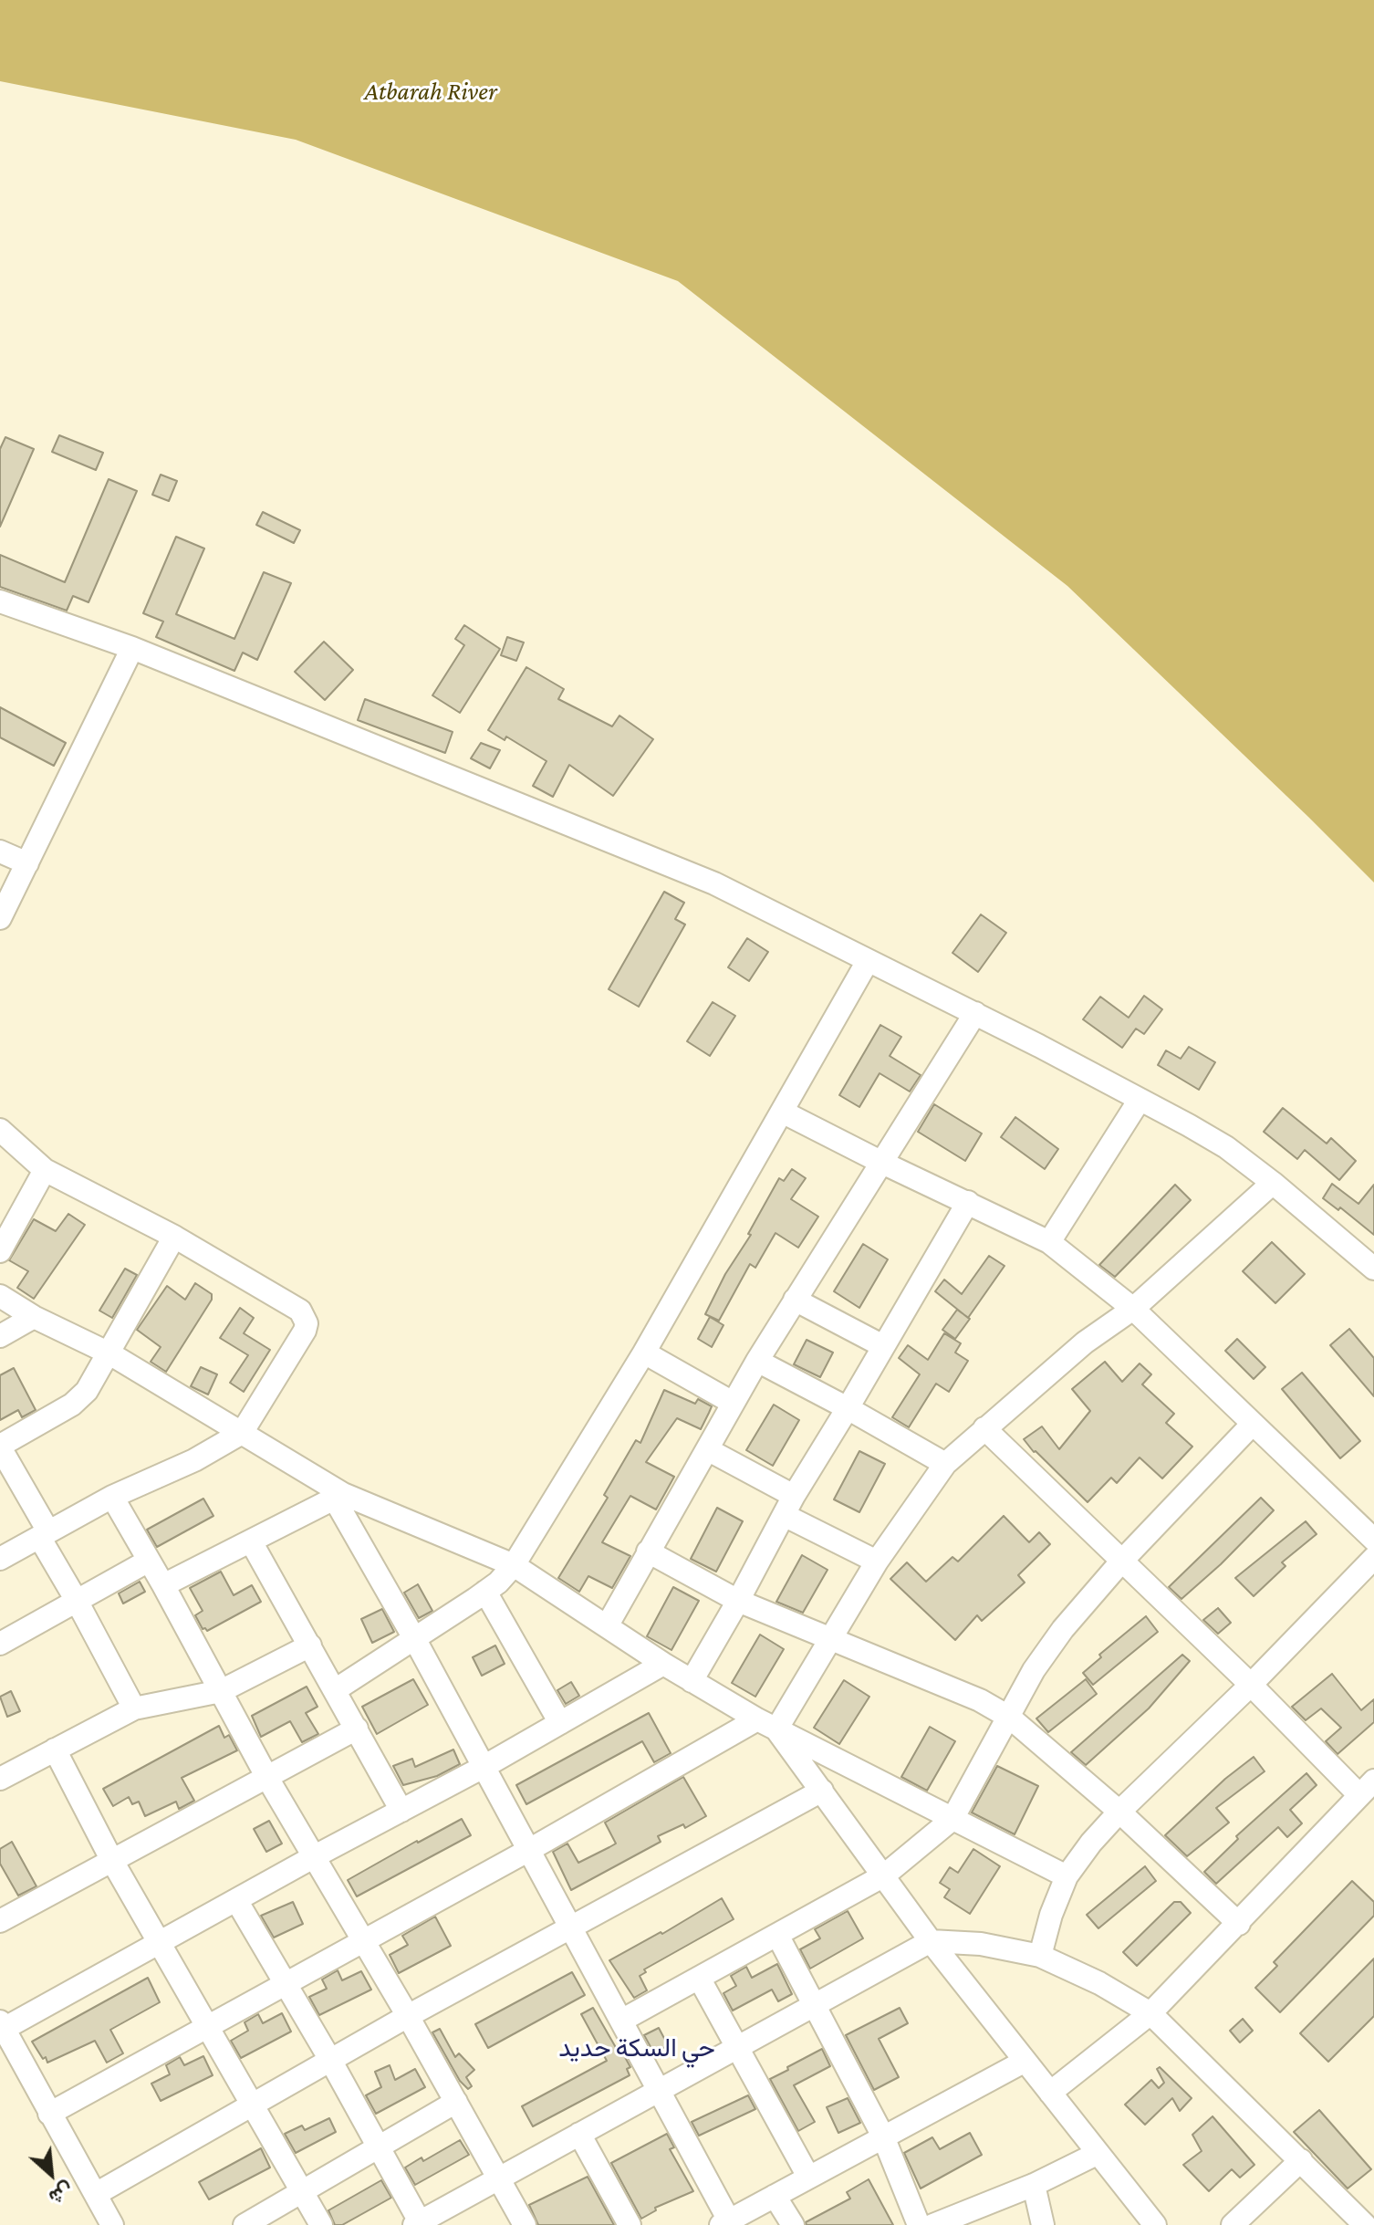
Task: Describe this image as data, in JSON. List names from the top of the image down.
{
  "districts": ["حي السكة حديد"],
  "water": ["Atbarah River"],
  "north": "bottom right"
}
